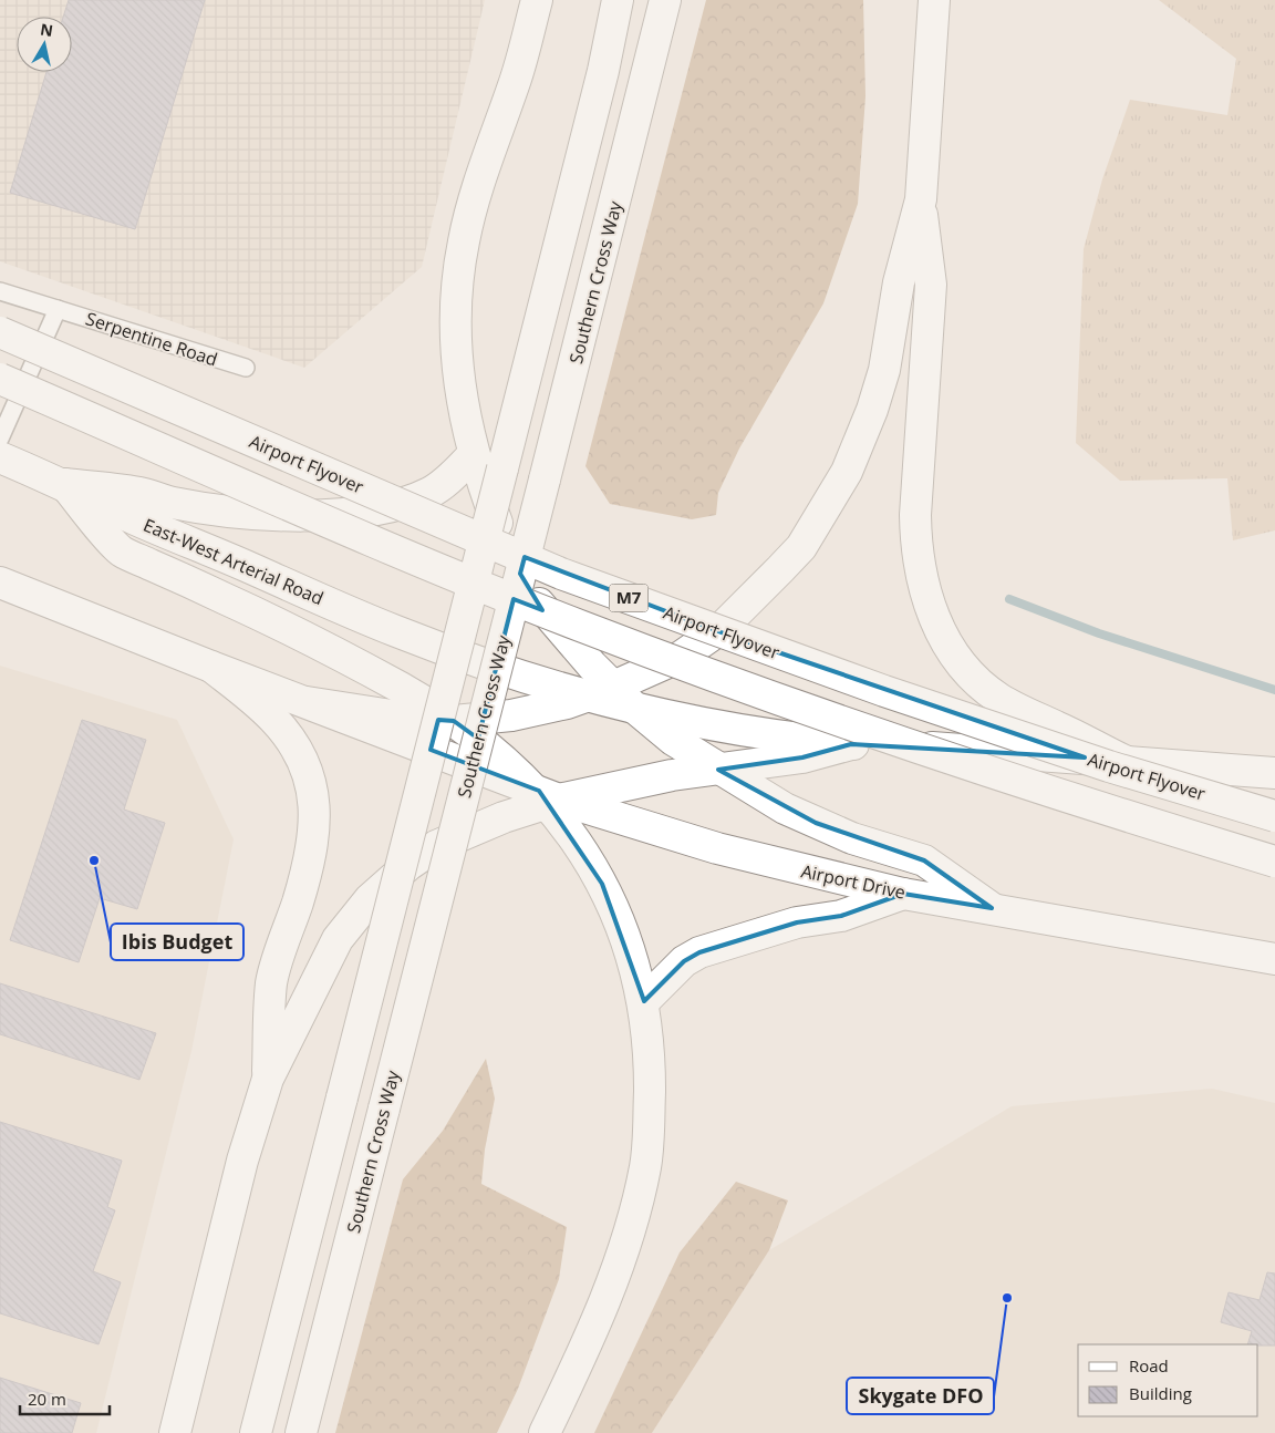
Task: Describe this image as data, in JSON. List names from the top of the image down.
{
  "streets": {
    "main road": [
      "Southern Cross Way",
      "Airport Flyover",
      "East-West Arterial Road",
      "M7",
      "Airport Drive"
    ],
    "lane": ["Serpentine Road"]
  },
  "places": ["Ibis Budget", "Skygate DFO"],
  "legend": ["Road", "Building"],
  "scale_bar": "20 m",
  "north": "top"
}
